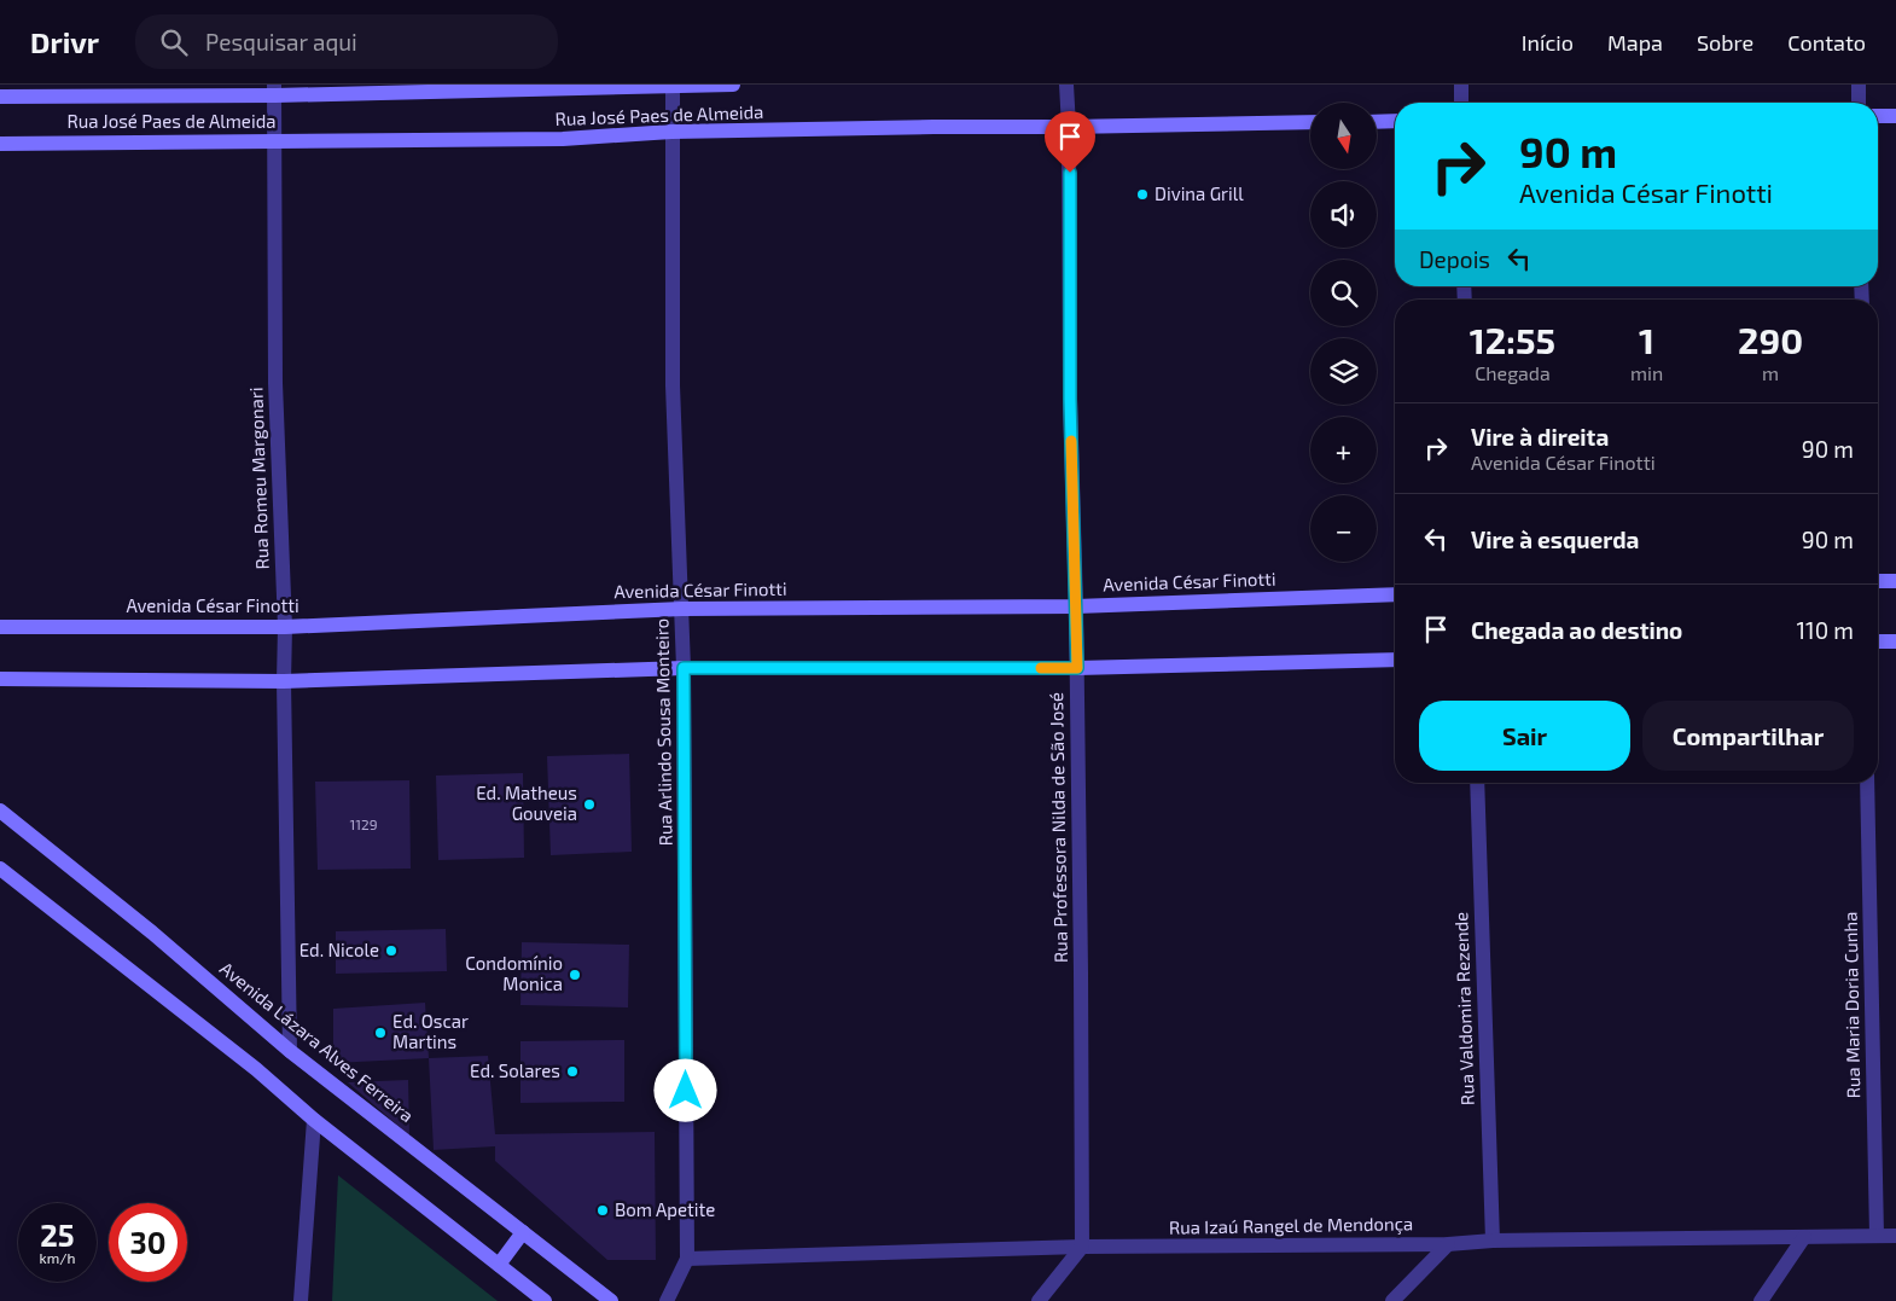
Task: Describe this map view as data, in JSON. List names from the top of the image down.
{
  "streets": {
    "main road": ["Rua José Paes de Almeida", "Avenida César Finotti", "Avenida Lázara Alves Ferreira"],
    "street": [
      "Rua Romeu Margonari",
      "Rua Arlindo Sousa Monteiro",
      "Rua Professora Nilda de São José",
      "Rua Maria Doria Cunha",
      "Rua Valdomira Rezende",
      "Rua Izaú Rangel de Mendonça"
    ]
  },
  "crossings": [
    ["Rua José Paes de Almeida", "Rua Romeu Margonari"],
    ["Rua José Paes de Almeida", "Rua Arlindo Sousa Monteiro"],
    ["Rua José Paes de Almeida", "Rua Professora Nilda de São José"],
    ["Rua Romeu Margonari", "Avenida César Finotti"],
    ["Rua Romeu Margonari", "Avenida Lázara Alves Ferreira"],
    ["Avenida César Finotti", "Rua Arlindo Sousa Monteiro"],
    ["Avenida César Finotti", "Rua Professora Nilda de São José"],
    ["Rua Arlindo Sousa Monteiro", "Rua Izaú Rangel de Mendonça"],
    ["Rua Professora Nilda de São José", "Rua Izaú Rangel de Mendonça"],
    ["Rua Maria Doria Cunha", "Rua Izaú Rangel de Mendonça"],
    ["Rua Valdomira Rezende", "Rua Izaú Rangel de Mendonça"]
  ],
  "places": [
    "Divina Grill",
    "Ed. Matheus Gouveia",
    "Ed. Nicole",
    "Condomínio Monica",
    "Ed. Oscar Martins",
    "Ed. Solares",
    "Bom Apetite"
  ],
  "house_numbers": ["1129"],
  "north": "bottom",
  "page": {
    "header": "Drivr",
    "search": "Pesquisar aqui",
    "nav": [
      "Início",
      "Mapa",
      "Sobre",
      "Contato"
    ],
    "map_buttons": ["+", "−"],
    "turn": ["90 m", "Avenida César Finotti"],
    "then": "Depois",
    "eta": [
      "12:55",
      "Chegada",
      "1",
      "min",
      "290",
      "m"
    ],
    "list": [
      {
        "name": "Vire à direita",
        "note": "Avenida César Finotti",
        "value": "90 m"
      },
      {
        "name": "Vire à esquerda",
        "value": "90 m"
      },
      {
        "name": "Chegada ao destino",
        "value": "110 m"
      }
    ],
    "buttons": ["Sair", "Compartilhar"],
    "speed": "25 km/h",
    "limit": "30"
  }
}
